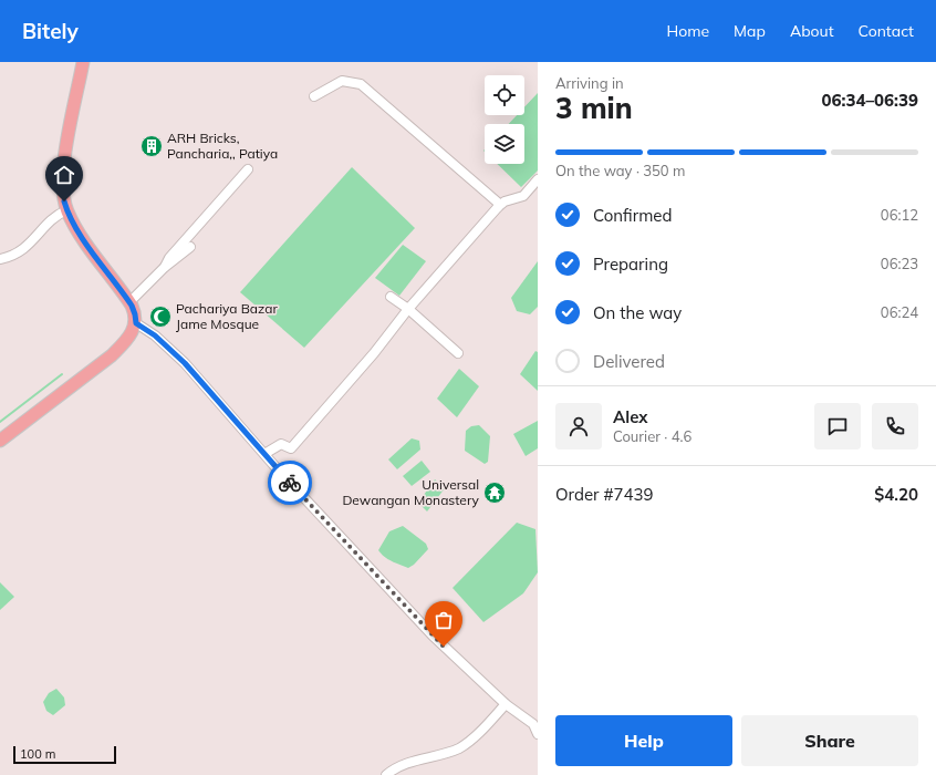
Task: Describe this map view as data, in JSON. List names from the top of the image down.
{
  "places": {
    "building": ["ARH Bricks, Pancharia,, Patiya"],
    "mosque": ["Pachariya Bazar Jame Mosque"],
    "temple": ["Universal Dewangan Monastery"]
  },
  "scale_bar": "100 m",
  "page": {
    "header": "Bitely",
    "nav": [
      "Home",
      "Map",
      "About",
      "Contact"
    ],
    "heading": ["3 min", "Arriving in", "06:34–06:39"],
    "panel": [
      "Alex",
      "Courier · 4.6",
      "Order #7439",
      "$4.20"
    ],
    "bar": "On the way · 350 m",
    "list": [
      ["Confirmed", "06:12"],
      ["Preparing", "06:23"],
      ["On the way", "06:24"],
      "Delivered"
    ],
    "buttons": ["Help", "Share"],
    "scale": "100 m"
  }
}
